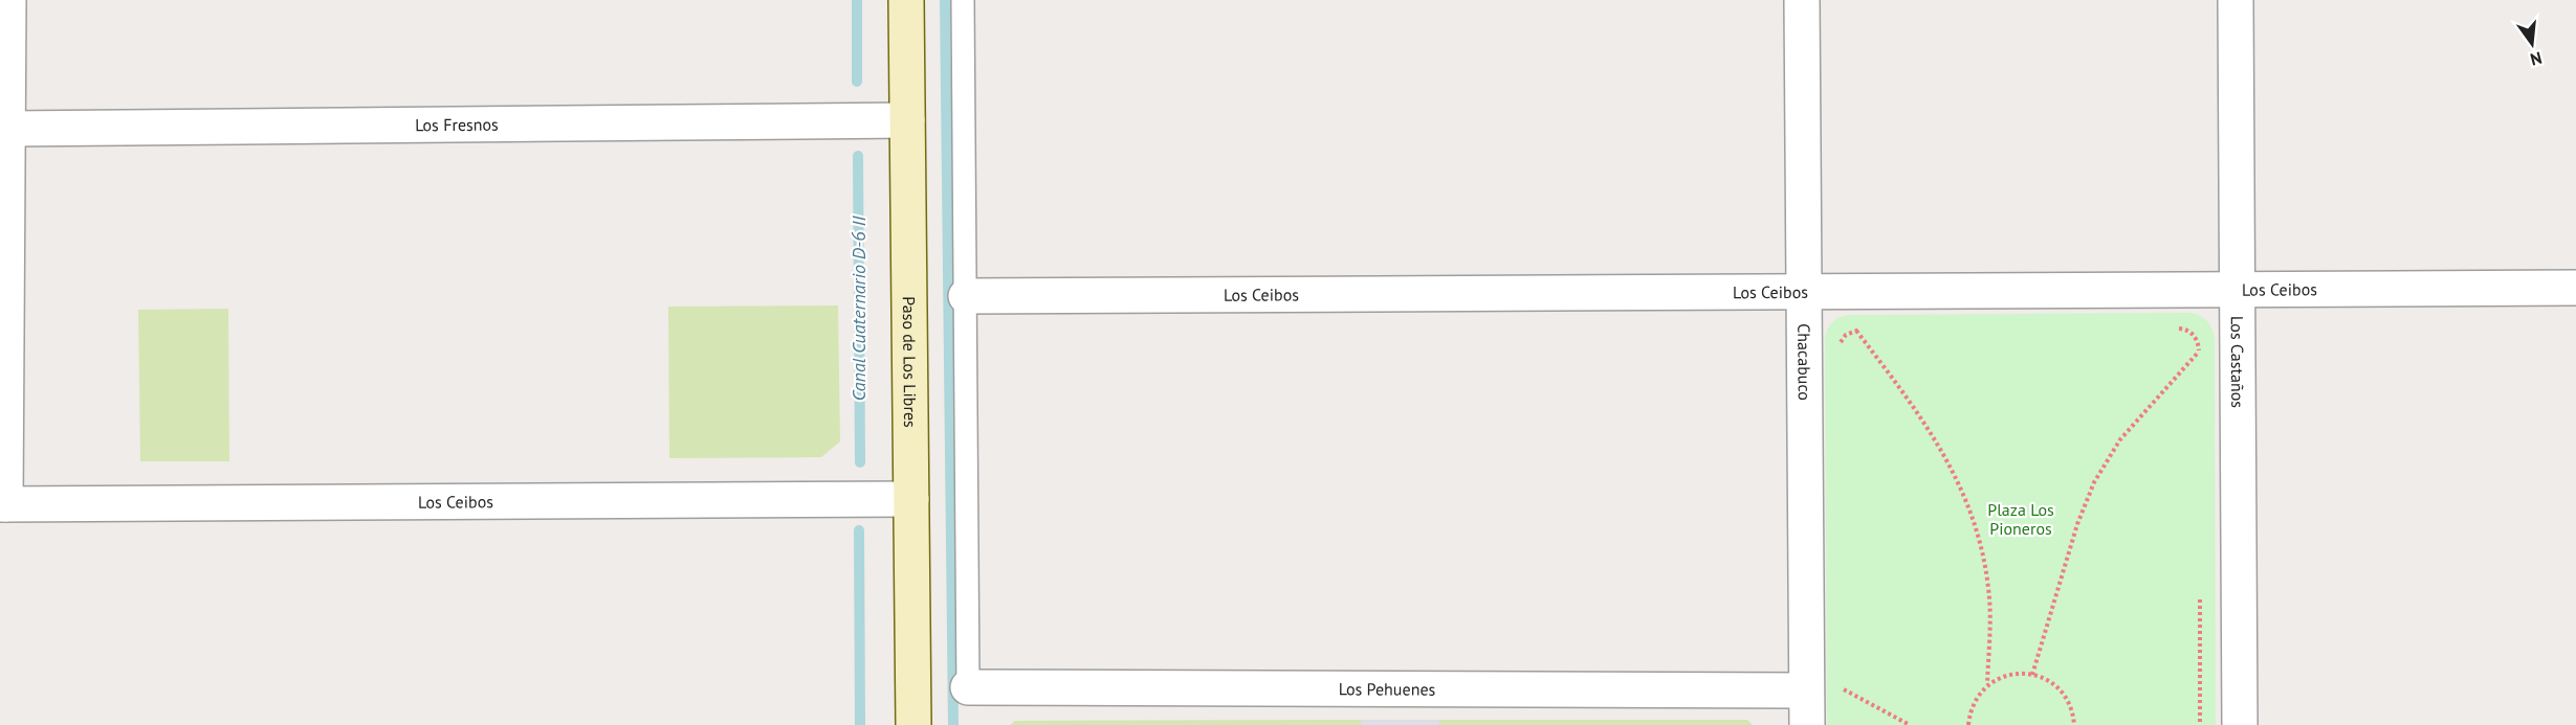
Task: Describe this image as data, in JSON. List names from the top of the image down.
{
  "streets": {
    "street": [
      "Los Fresnos",
      "Los Ceibos",
      "Paso de Los Libres",
      "Chacabuco",
      "Los Castaños",
      "Los Pehuenes"
    ]
  },
  "crossings": [
    ["Los Fresnos", "Paso de Los Libres"],
    ["Los Ceibos", "Paso de Los Libres"],
    ["Los Ceibos", "Chacabuco"],
    ["Los Ceibos", "Los Castaños"],
    ["Chacabuco", "Los Pehuenes"]
  ],
  "water": ["Canal Cuaternario D-6 II"],
  "parks": ["Plaza Los Pioneros"],
  "north": "bottom"
}
